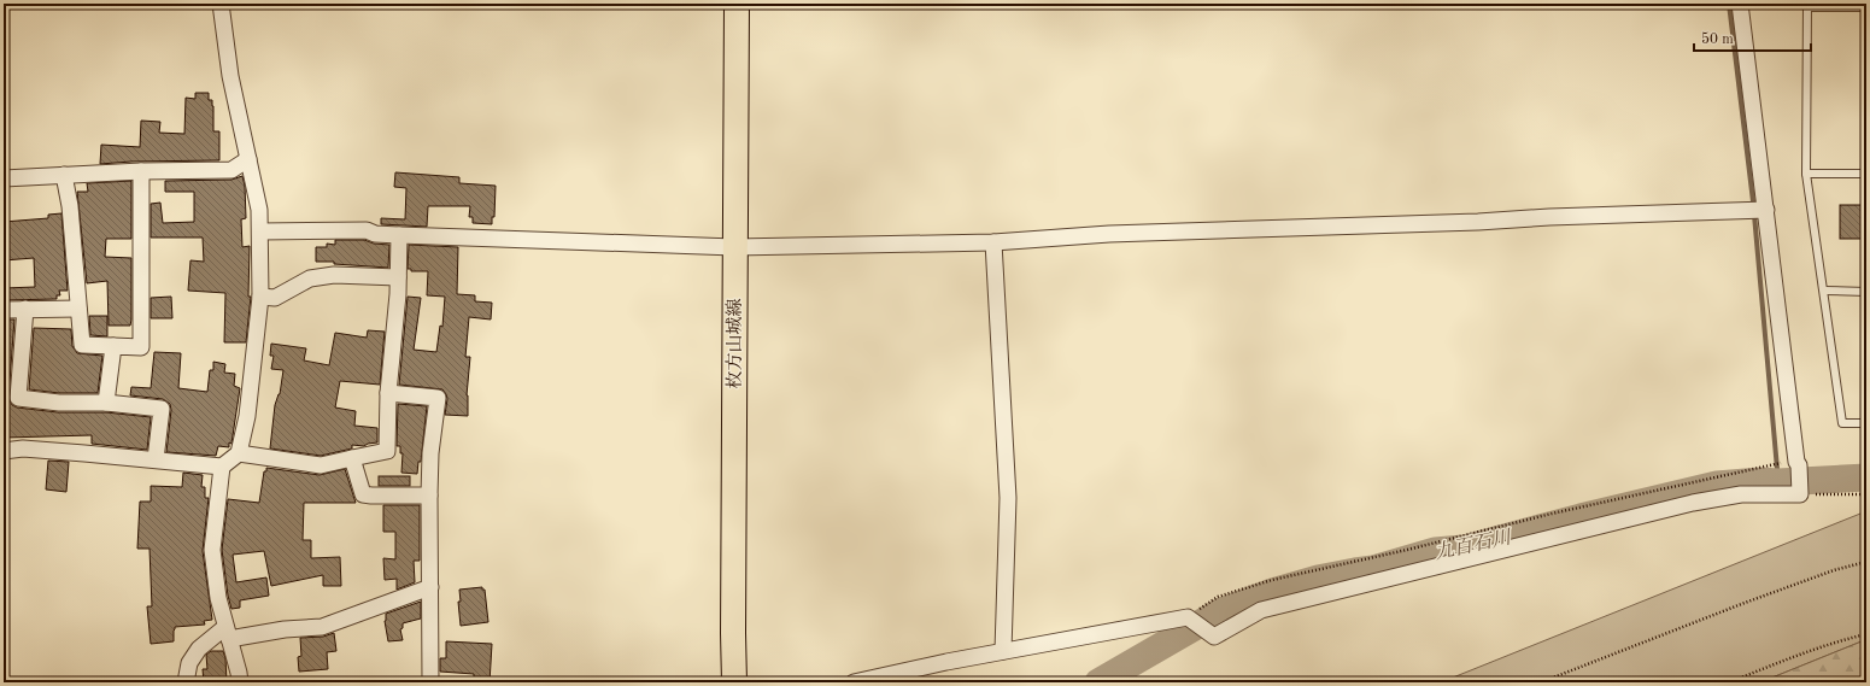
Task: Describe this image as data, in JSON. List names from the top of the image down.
{
  "streets": {
    "main road": ["枚方山城線"]
  },
  "water": ["九百石川"],
  "scale_bar": "50 m"
}
